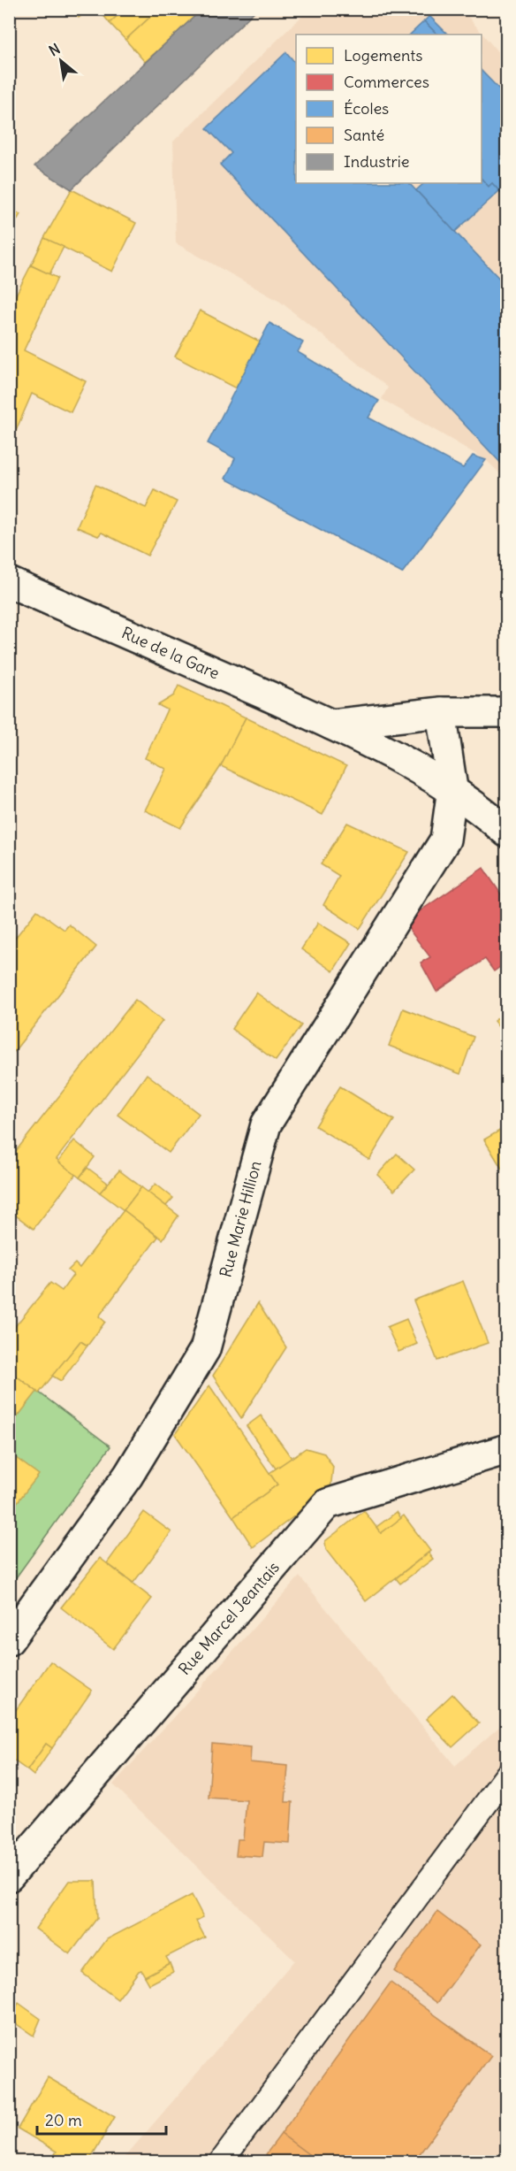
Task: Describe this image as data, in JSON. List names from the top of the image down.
{
  "streets": {
    "street": ["Rue de la Gare", "Rue Marie Hillion", "Rue Marcel Jeantais"]
  },
  "crossings": [
    ["Rue de la Gare", "Rue Marie Hillion"]
  ],
  "legend": [
    "Logements",
    "Commerces",
    "Écoles",
    "Santé",
    "Industrie"
  ],
  "scale_bar": "20 m",
  "north": "top left"
}
